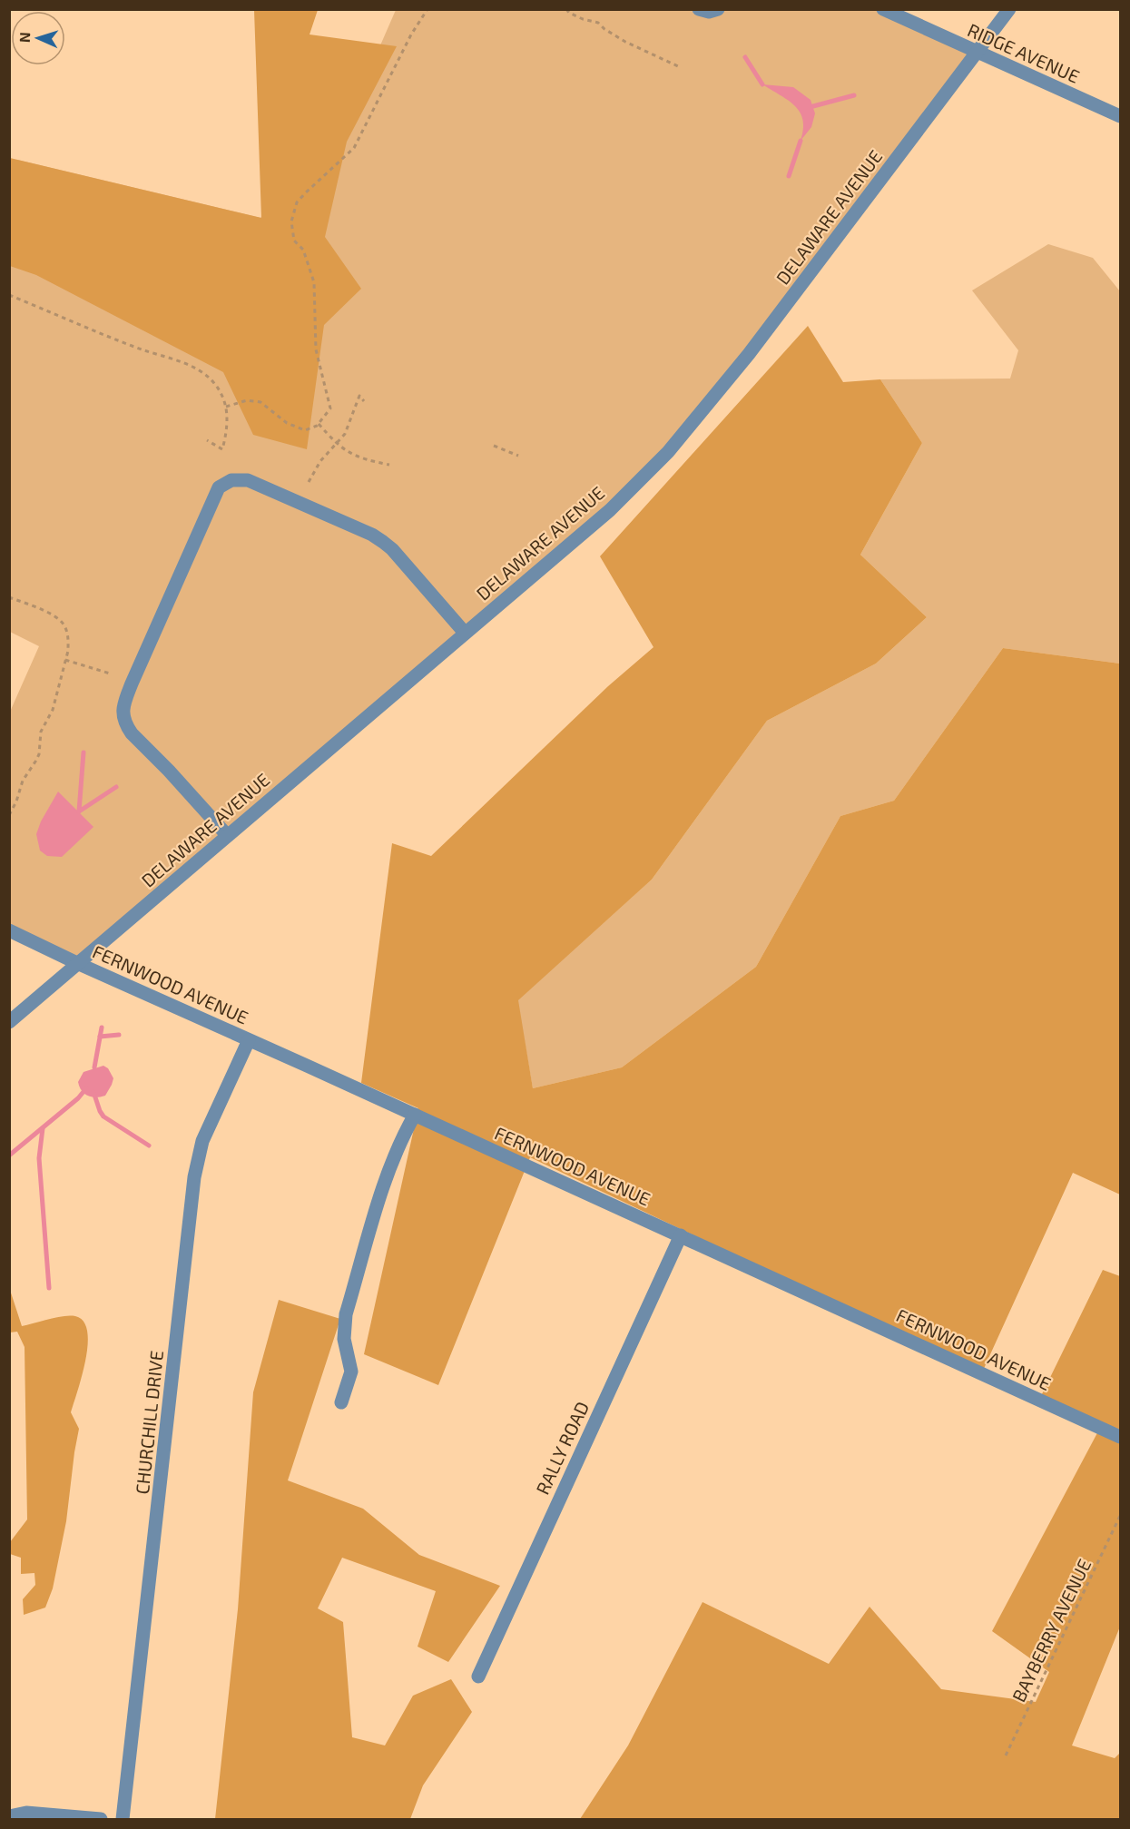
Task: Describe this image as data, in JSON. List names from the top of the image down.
{
  "streets": {
    "street": [
      "RIDGE AVENUE",
      "DELAWARE AVENUE",
      "FERNWOOD AVENUE",
      "CHURCHILL DRIVE",
      "RALLY ROAD"
    ],
    "path": ["BAYBERRY AVENUE"]
  },
  "crossings": [
    ["RIDGE AVENUE", "DELAWARE AVENUE"],
    ["DELAWARE AVENUE", "FERNWOOD AVENUE"],
    ["FERNWOOD AVENUE", "CHURCHILL DRIVE"],
    ["FERNWOOD AVENUE", "RALLY ROAD"]
  ],
  "north": "left"
}
